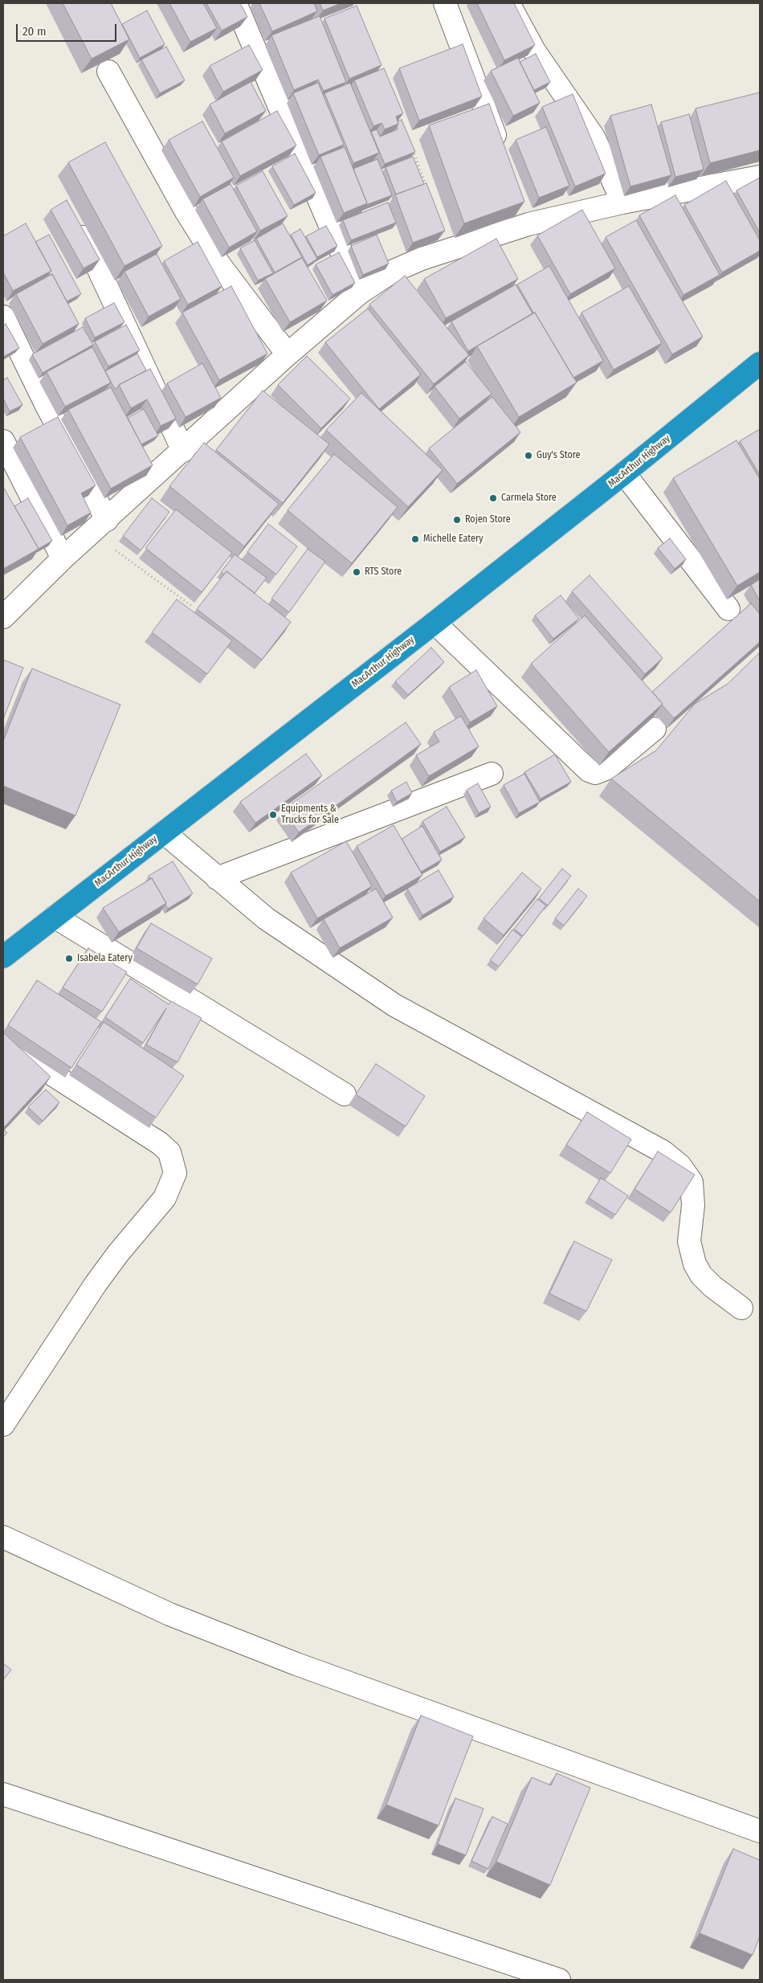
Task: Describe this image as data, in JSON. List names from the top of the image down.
{
  "streets": {
    "highway": ["MacArthur Highway"]
  },
  "places": [
    "Guy's Store",
    "Carmela Store",
    "Rojen Store",
    "Michelle Eatery",
    "RTS Store",
    "Equipments & Trucks for Sale",
    "Isabela Eatery"
  ],
  "scale_bar": "20 m"
}
